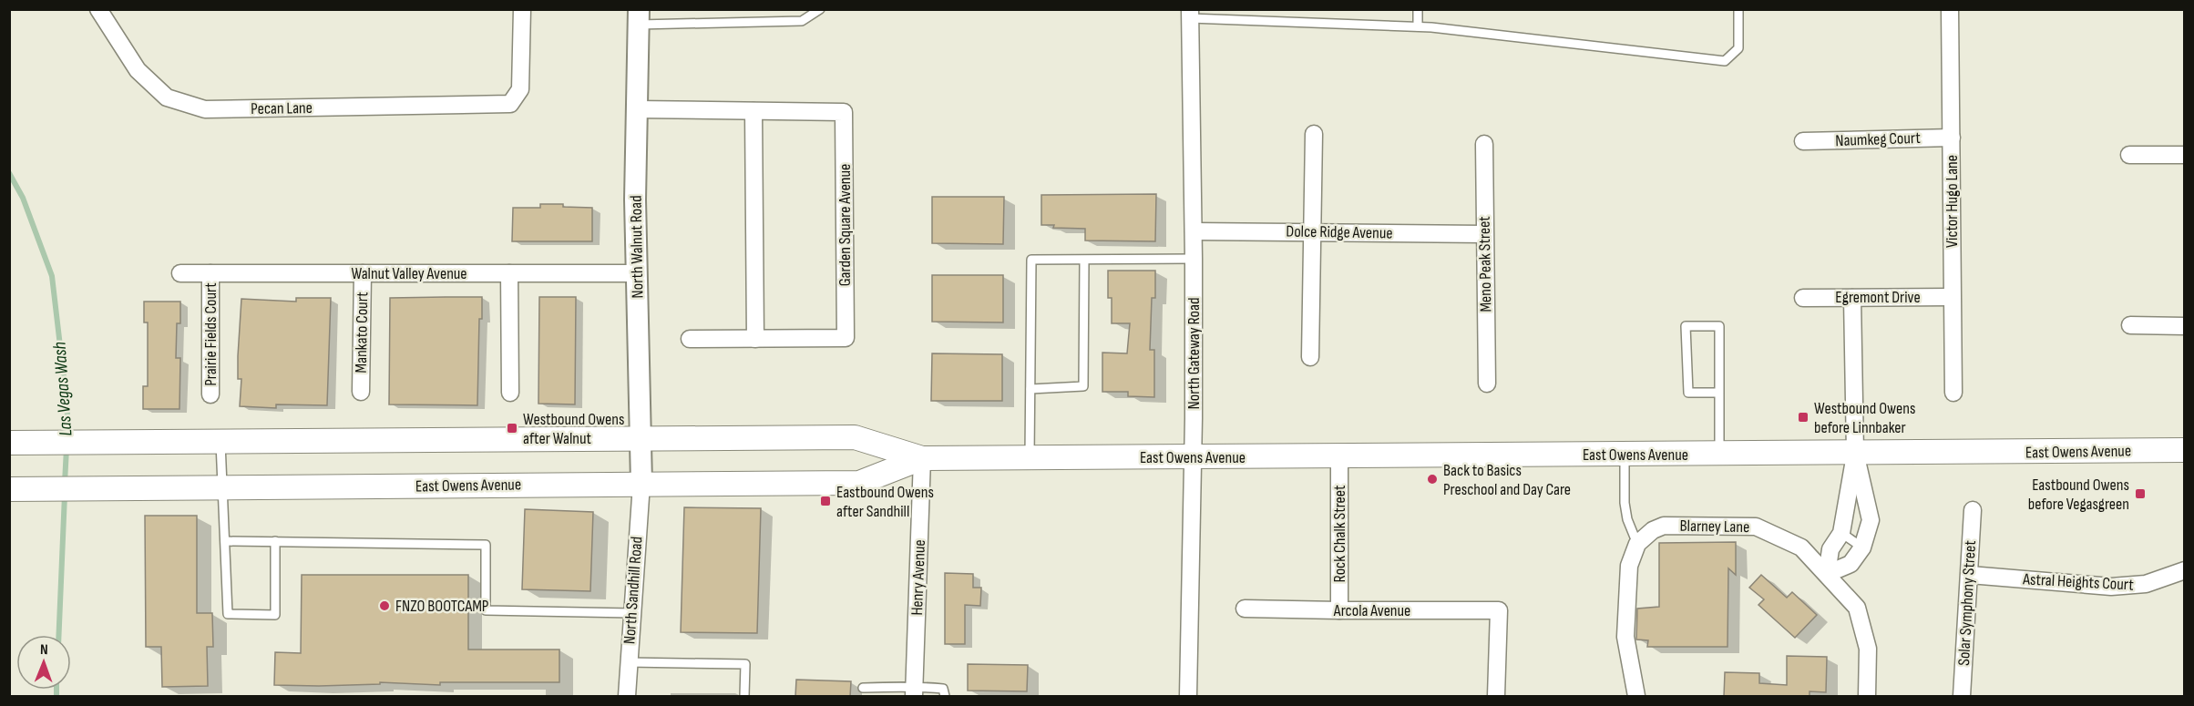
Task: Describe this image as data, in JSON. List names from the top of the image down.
{
  "streets": {
    "main road": ["East Owens Avenue"],
    "street": [
      "Pecan Lane",
      "Naumkeg Court",
      "Victor Hugo Lane",
      "Garden Square Avenue",
      "Dolce Ridge Avenue",
      "North Walnut Road",
      "Meno Peak Street",
      "Walnut Valley Avenue",
      "Egremont Drive",
      "Mankato Court",
      "Prairie Fields Court",
      "North Gateway Road",
      "Blarney Lane",
      "Rock Chalk Street",
      "Henry Avenue",
      "Astral Heights Court",
      "North Sandhill Road",
      "Solar Symphony Street",
      "Arcola Avenue"
    ]
  },
  "crossings": [
    ["Naumkeg Court", "Victor Hugo Lane"],
    ["Victor Hugo Lane", "Egremont Drive"],
    ["Garden Square Avenue", "North Walnut Road"],
    ["Dolce Ridge Avenue", "Meno Peak Street"],
    ["Dolce Ridge Avenue", "North Gateway Road"],
    ["North Walnut Road", "Walnut Valley Avenue"],
    ["North Walnut Road", "East Owens Avenue"],
    ["North Walnut Road", "North Sandhill Road"],
    ["Walnut Valley Avenue", "Mankato Court"],
    ["Walnut Valley Avenue", "Prairie Fields Court"],
    ["North Gateway Road", "East Owens Avenue"],
    ["East Owens Avenue", "Rock Chalk Street"],
    ["East Owens Avenue", "Henry Avenue"],
    ["East Owens Avenue", "North Sandhill Road"],
    ["Rock Chalk Street", "Arcola Avenue"],
    ["Astral Heights Court", "Solar Symphony Street"]
  ],
  "water": ["Las Vegas Wash"],
  "places": {
    "transit": [
      "Westbound Owens before Linnbaker",
      "Westbound Owens after Walnut",
      "Eastbound Owens before Vegasgreen",
      "Eastbound Owens after Sandhill"
    ],
    "other": ["Back to Basics Preschool and Day Care", "FNZO BOOTCAMP"]
  },
  "north": "top"
}
